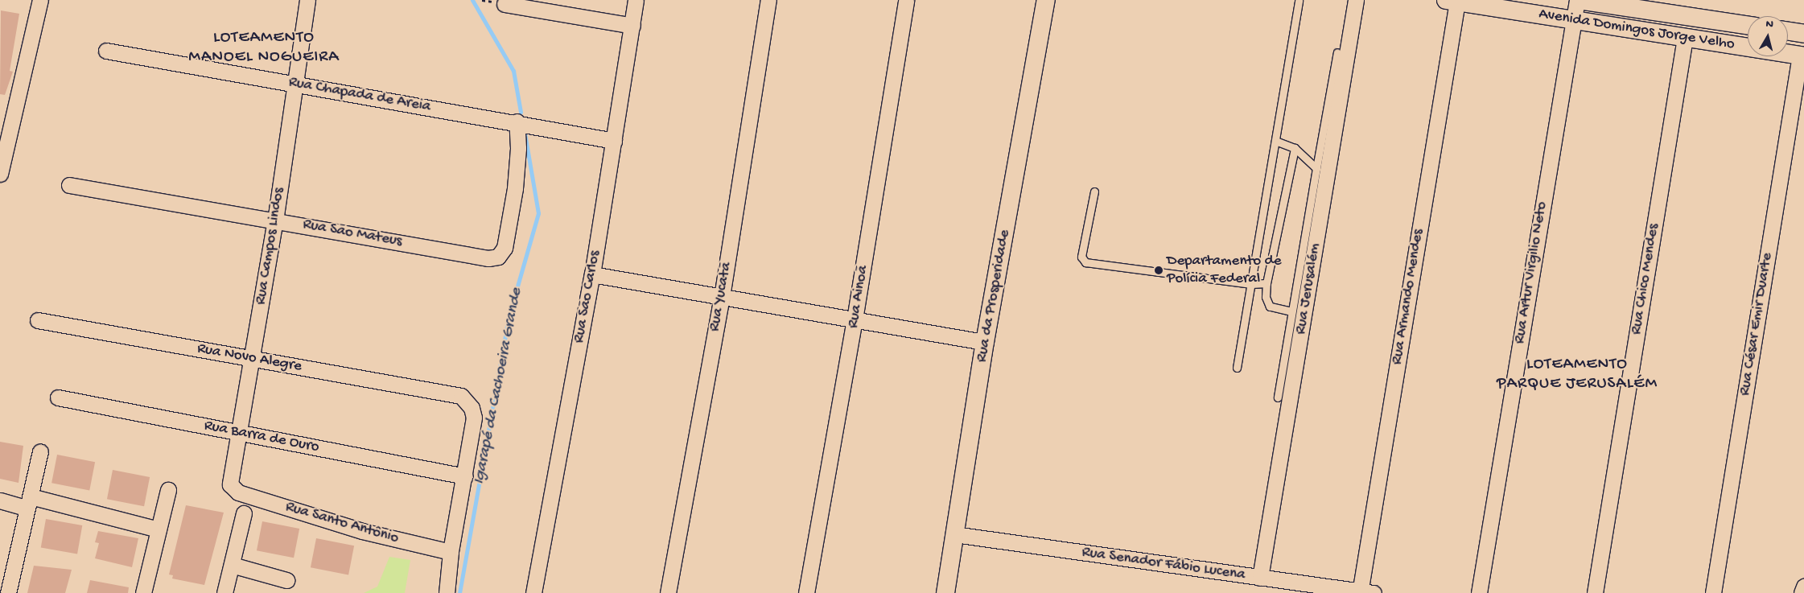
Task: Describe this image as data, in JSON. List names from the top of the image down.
{
  "streets": {
    "street": [
      "Avenida Domingos Jorge Velho",
      "Rua Chapada de Areia",
      "Rua São Mateus",
      "Rua Campos Lindos",
      "Rua Artur Virgilio Neto",
      "Rua Chico Mendes",
      "Rua Jerusalém",
      "Rua da Prosperidade",
      "Rua São Carlos",
      "Rua Yucatã",
      "Rua Ainoã",
      "Rua Armando Mendes",
      "Rua César Emir Duarte",
      "Rua Novo Alegre",
      "Rua Barra de Ouro",
      "Rua Santo Antônio",
      "Rua Senador Fábio Lucena"
    ]
  },
  "crossings": [
    ["Avenida Domingos Jorge Velho", "Rua Artur Virgilio Neto"],
    ["Avenida Domingos Jorge Velho", "Rua Chico Mendes"],
    ["Avenida Domingos Jorge Velho", "Rua Armando Mendes"],
    ["Avenida Domingos Jorge Velho", "Rua César Emir Duarte"],
    ["Rua Chapada de Areia", "Rua São Mateus"],
    ["Rua Chapada de Areia", "Rua Campos Lindos"],
    ["Rua Chapada de Areia", "Rua São Carlos"],
    ["Rua São Mateus", "Rua Campos Lindos"],
    ["Rua Campos Lindos", "Rua Novo Alegre"],
    ["Rua Campos Lindos", "Rua Barra de Ouro"],
    ["Rua Campos Lindos", "Rua Santo Antônio"],
    ["Rua Jerusalém", "Rua Senador Fábio Lucena"],
    ["Rua da Prosperidade", "Rua Senador Fábio Lucena"],
    ["Rua Armando Mendes", "Rua Senador Fábio Lucena"],
    ["Rua Novo Alegre", "Rua Barra de Ouro"]
  ],
  "districts": ["LOTEAMENTO MANOEL NOGUEIRA", "LOTEAMENTO PARQUE JERUSALÉM"],
  "water": ["Igarapé da Cachoeira Grande"],
  "places": ["Departamento de Polícia Federal"],
  "north": "top"
}
